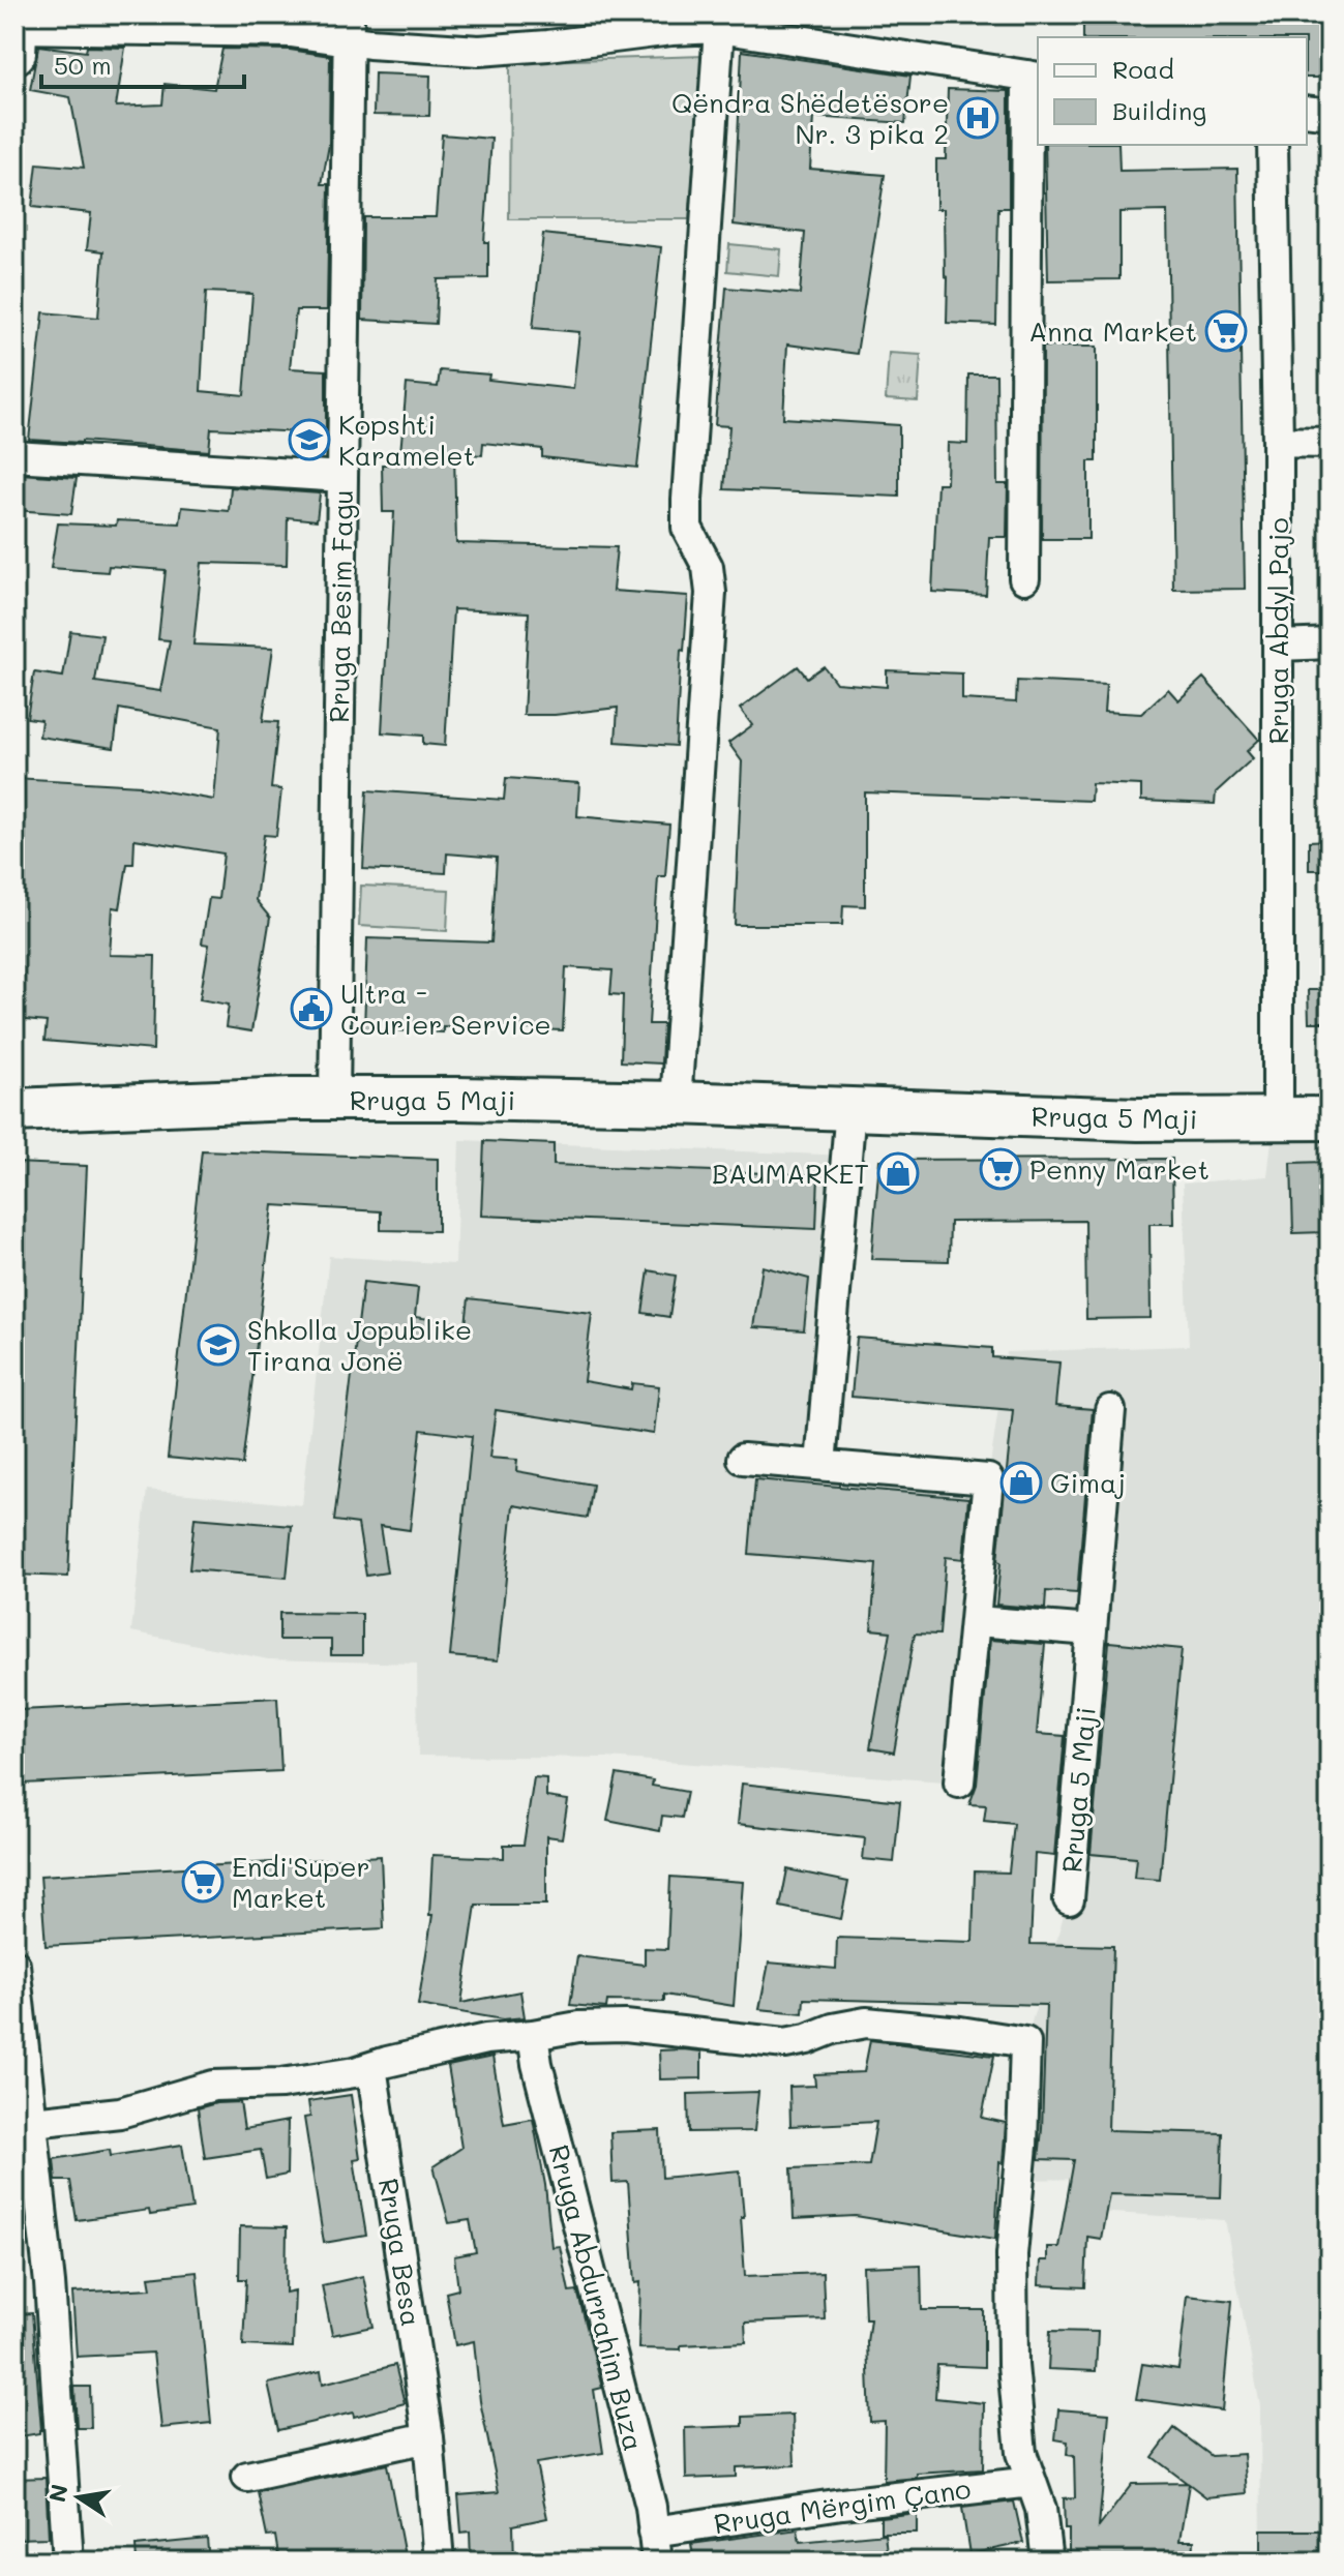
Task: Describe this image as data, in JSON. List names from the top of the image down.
{
  "streets": {
    "main road": ["Rruga 5 Maji"],
    "street": [
      "Rruga Besim Fagu",
      "Rruga Abdyl Pajo",
      "Rruga Besa",
      "Rruga Abdurrahim Buza",
      "Rruga Mërgim Çano"
    ]
  },
  "crossings": [
    ["Rruga Besim Fagu", "Rruga 5 Maji"],
    ["Rruga Abdyl Pajo", "Rruga 5 Maji"],
    ["Rruga Abdurrahim Buza", "Rruga Mërgim Çano"]
  ],
  "places": {
    "hospital": ["Qëndra Shëdetësore Nr. 3 pika 2"],
    "supermarket": ["Anna Market", "Penny Market", "Endi'Super Market"],
    "school or university": ["Kopshti Karamelet", "Shkolla Jopublike Tirana Jonë"],
    "public building": ["Ultra - Courier Service"],
    "shop": ["BAUMARKET", "Gimaj"]
  },
  "legend": ["Road", "Building"],
  "scale_bar": "50 m",
  "north": "left"
}
